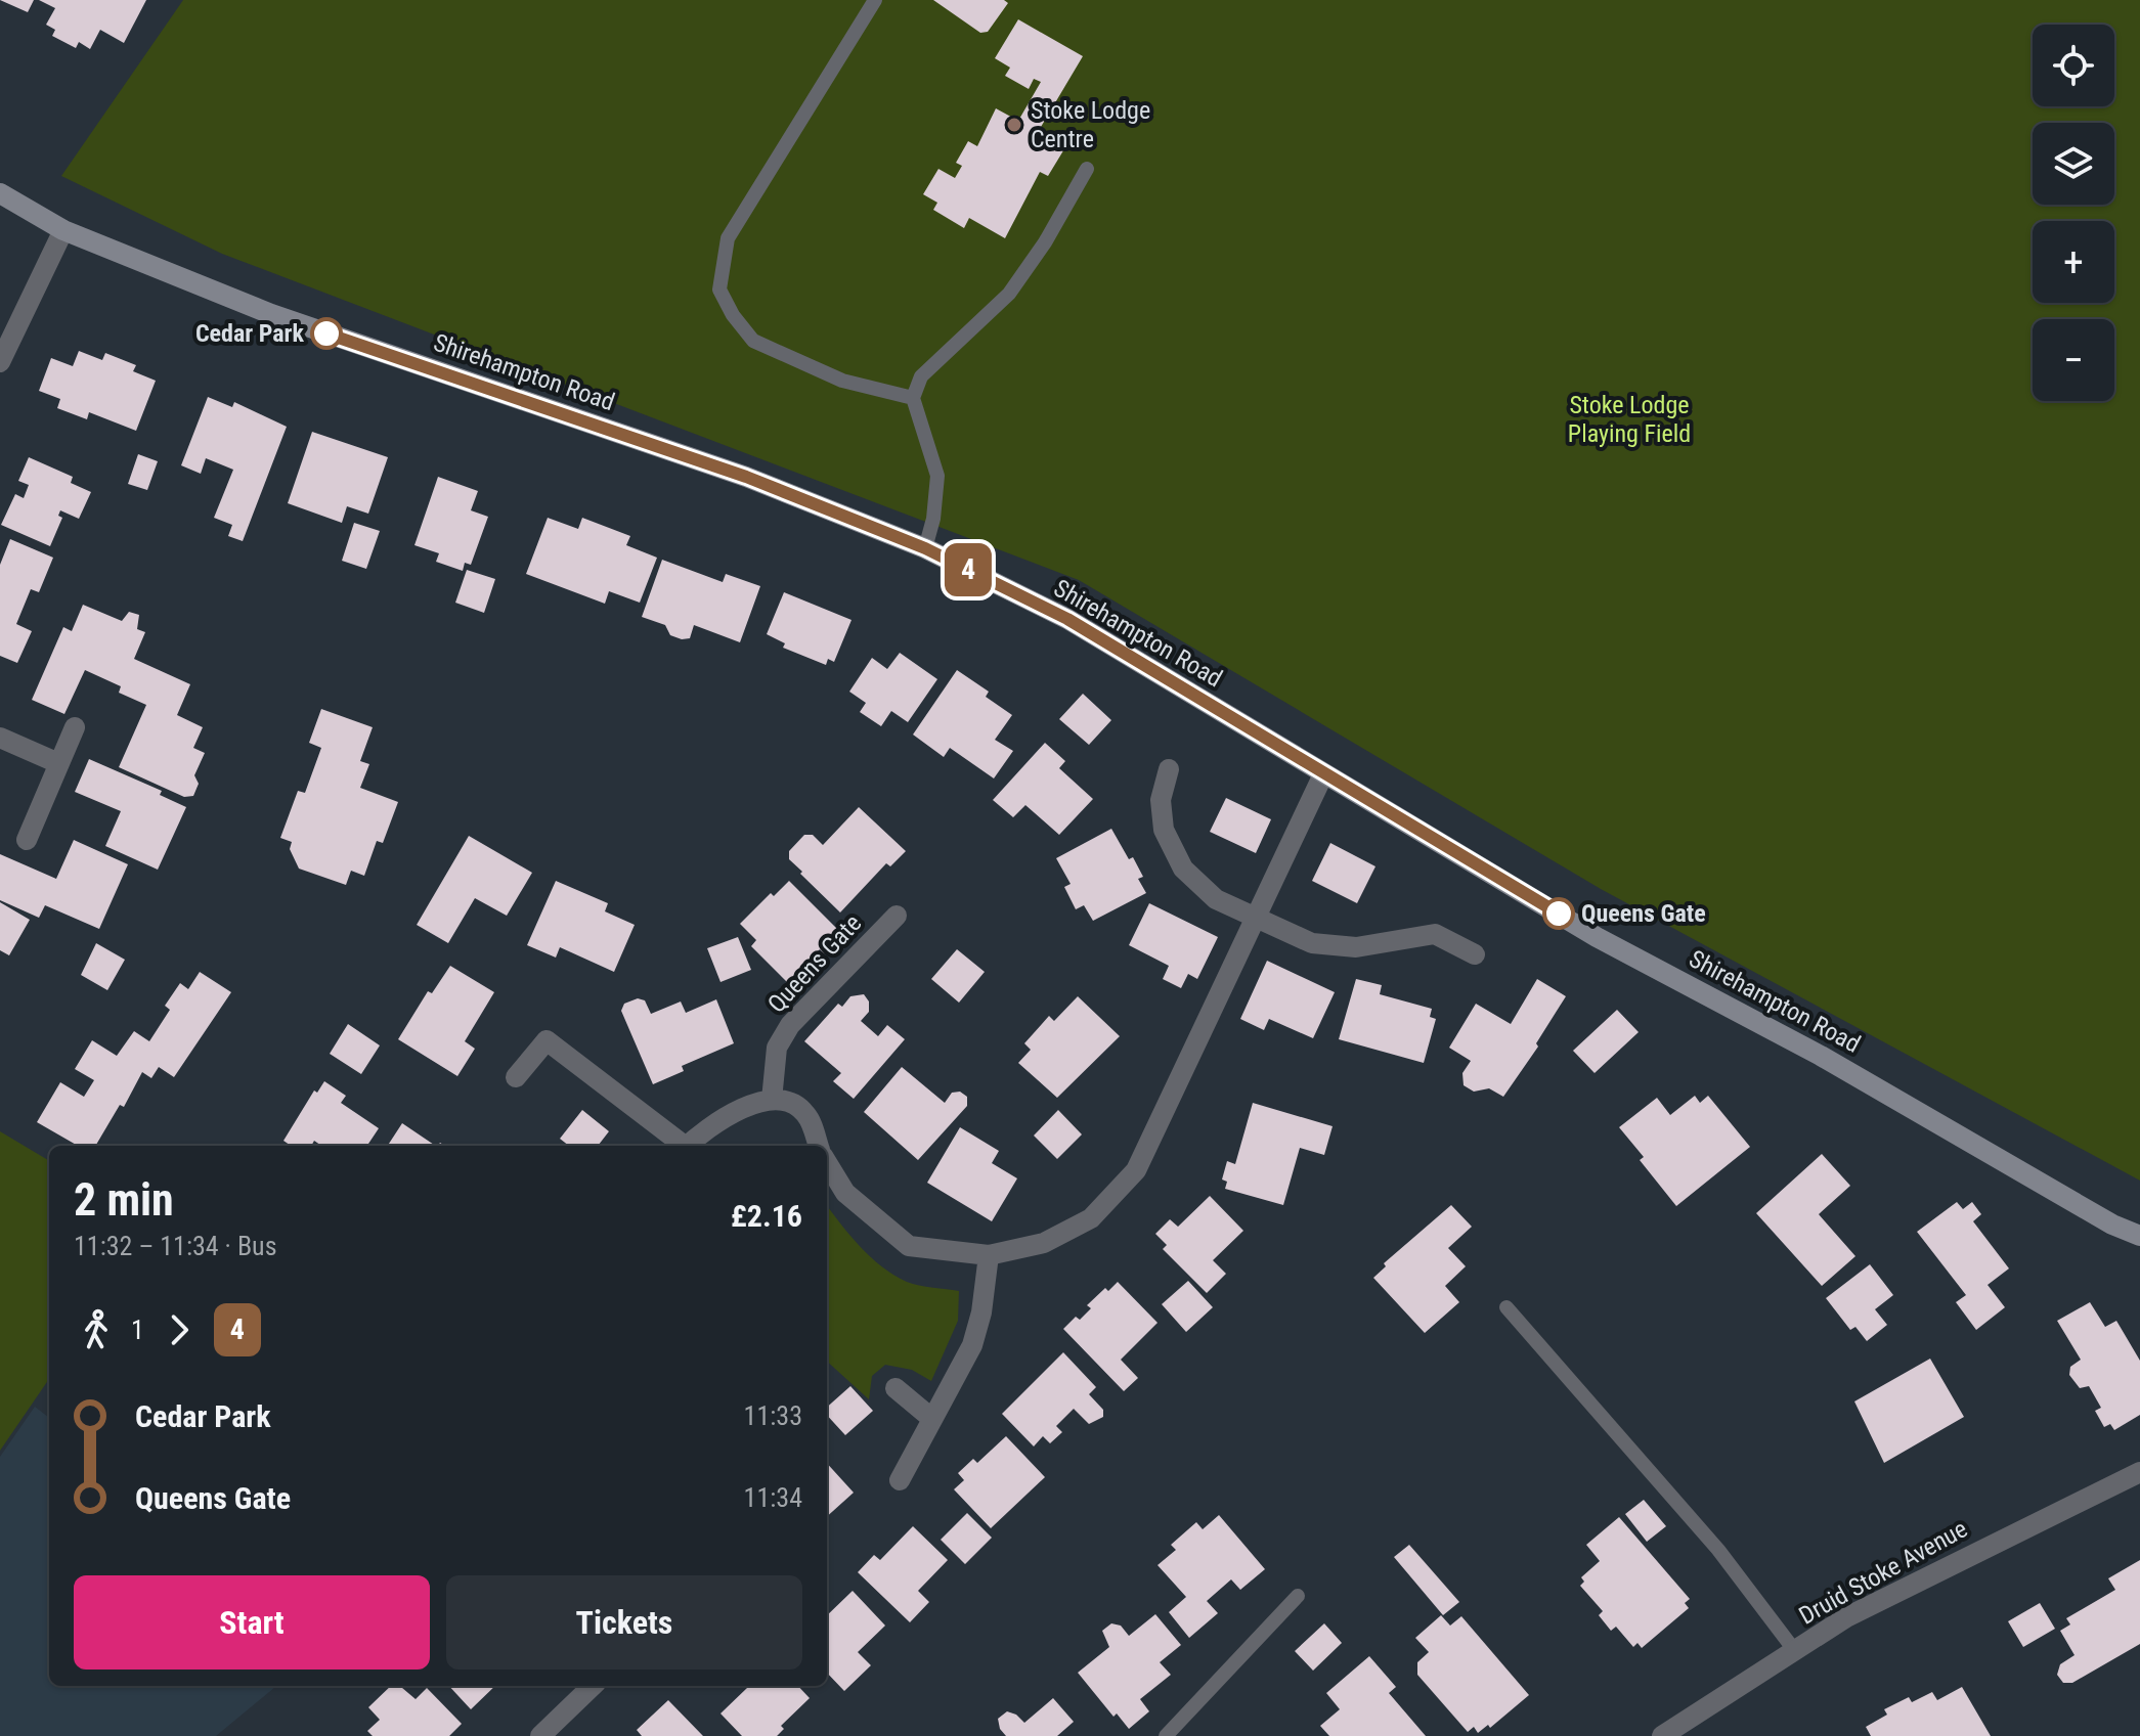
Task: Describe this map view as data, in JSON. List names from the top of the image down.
{
  "streets": {
    "main road": ["Shirehampton Road"],
    "street": ["Queens Gate", "Druid Stoke Avenue"]
  },
  "parks": ["Stoke Lodge Playing Field"],
  "places": ["Stoke Lodge Centre", "Cedar Park", "Queens Gate"],
  "lines": ["bus line 4"],
  "page": {
    "on_map": "4",
    "map_buttons": ["+", "−"],
    "heading": ["2 min", "11:32 – 11:34 · Bus", "£2.16"],
    "legs": ["1", "4"],
    "list": [
      {
        "name": "Cedar Park",
        "value": "11:33"
      },
      {
        "name": "Queens Gate",
        "value": "11:34"
      }
    ],
    "buttons": ["Start", "Tickets"]
  }
}
